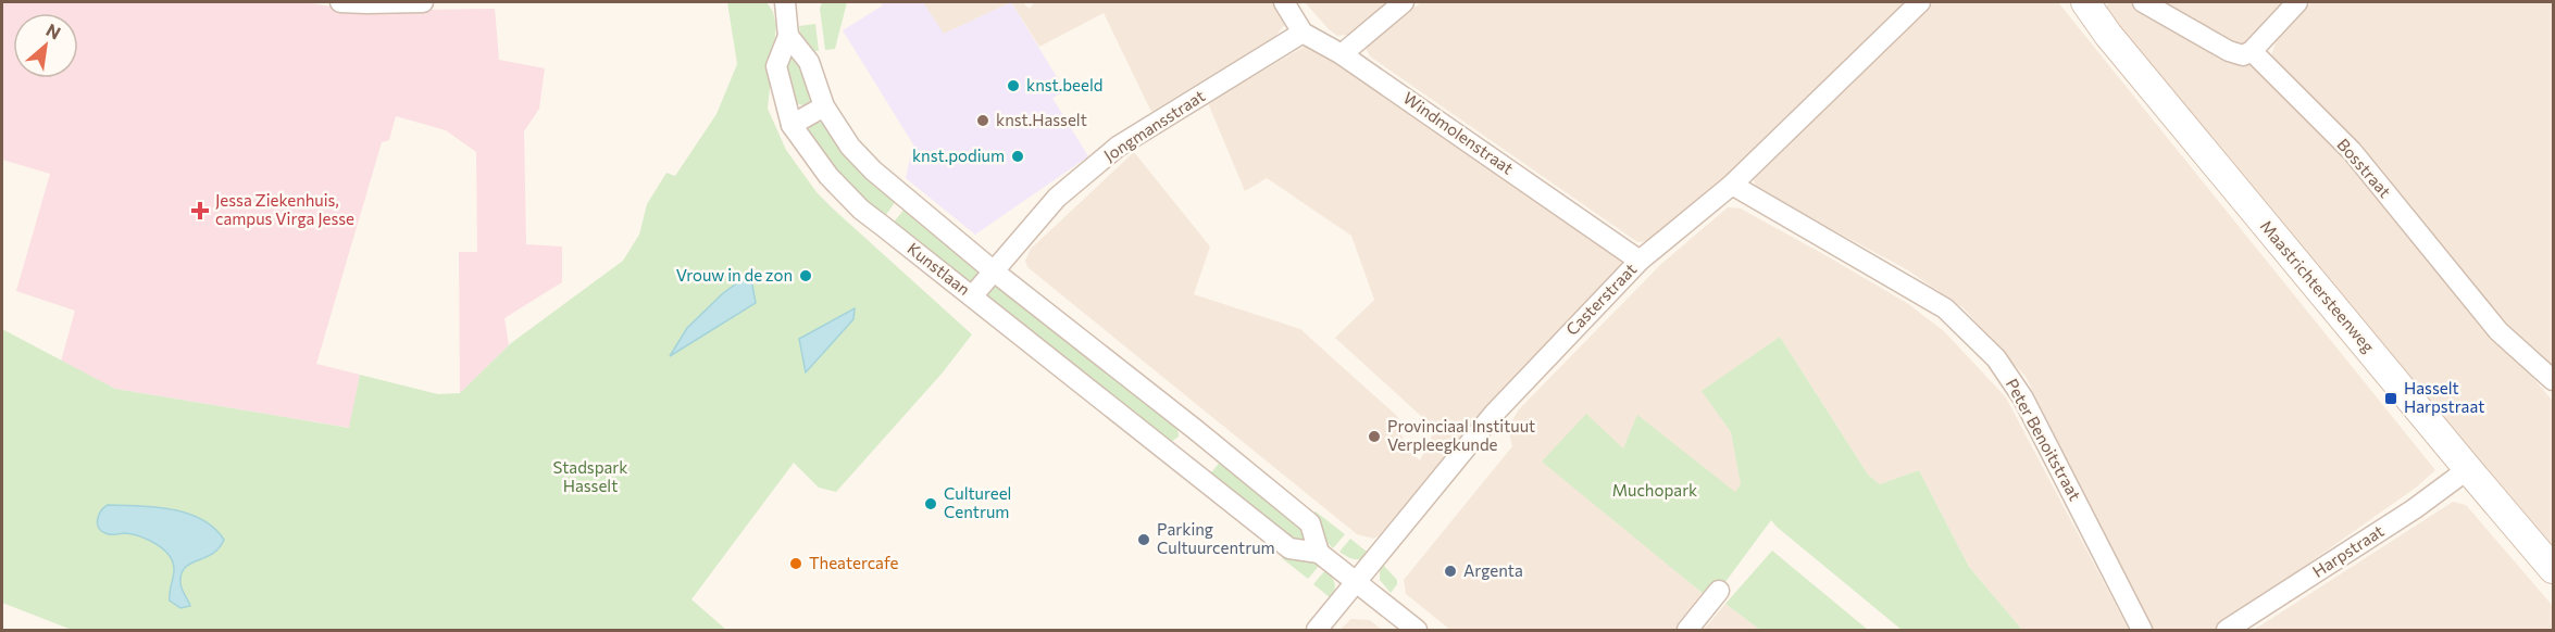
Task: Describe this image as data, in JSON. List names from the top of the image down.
{
  "streets": {
    "main road": ["Maastrichtersteenweg"],
    "street": [
      "Jongmansstraat",
      "Windmolenstraat",
      "Bosstraat",
      "Kunstlaan",
      "Casterstraat",
      "Peter Benoitstraat",
      "Harpstraat"
    ]
  },
  "crossings": [
    ["Jongmansstraat", "Windmolenstraat"],
    ["Jongmansstraat", "Kunstlaan"],
    ["Windmolenstraat", "Casterstraat"],
    ["Maastrichtersteenweg", "Harpstraat"],
    ["Casterstraat", "Peter Benoitstraat"]
  ],
  "parks": ["Stadspark Hasselt", "Muchopark"],
  "places": {
    "other": [
      "knst.beeld",
      "knst.Hasselt",
      "knst.podium",
      "Vrouw in de zon",
      "Provinciaal Instituut Verpleegkunde",
      "Cultureel Centrum",
      "Parking Cultuurcentrum",
      "Theatercafe",
      "Argenta"
    ],
    "health": ["Jessa Ziekenhuis, campus Virga Jesse"],
    "transit": ["Hasselt Harpstraat"]
  },
  "north": "top right"
}
